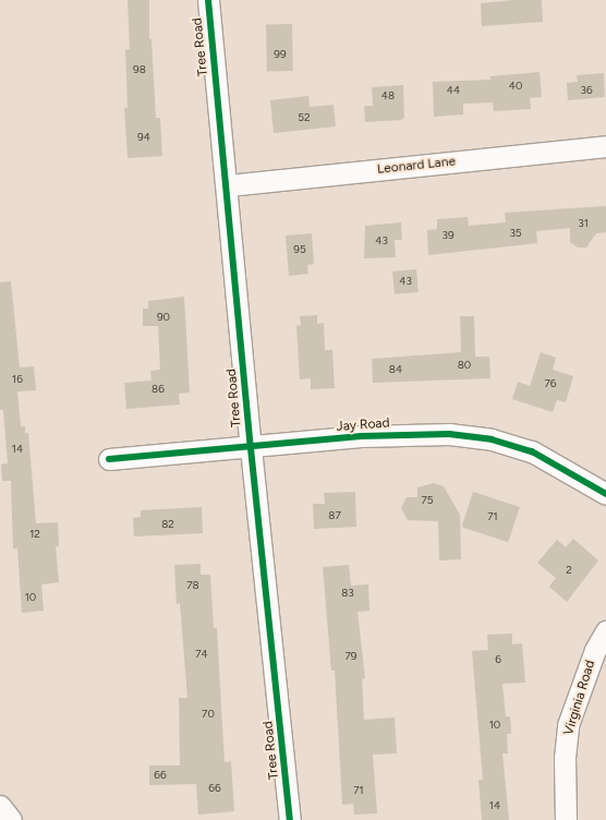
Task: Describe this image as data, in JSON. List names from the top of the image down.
{
  "streets": {
    "street": [
      "Tree Road",
      "Leonard Lane",
      "Jay Road",
      "Virginia Road"
    ]
  },
  "crossings": [
    ["Tree Road", "Leonard Lane"],
    ["Tree Road", "Jay Road"]
  ],
  "house_numbers": [
    "99",
    "98",
    "40",
    "44",
    "36",
    "48",
    "52",
    "94",
    "31",
    "35",
    "39",
    "43",
    "95",
    "43",
    "90",
    "80",
    "84",
    "16",
    "76",
    "86",
    "14",
    "75",
    "87",
    "71",
    "82",
    "12",
    "2",
    "78",
    "83",
    "10",
    "74",
    "79",
    "6",
    "70",
    "10",
    "66",
    "66",
    "71",
    "14"
  ]
}
